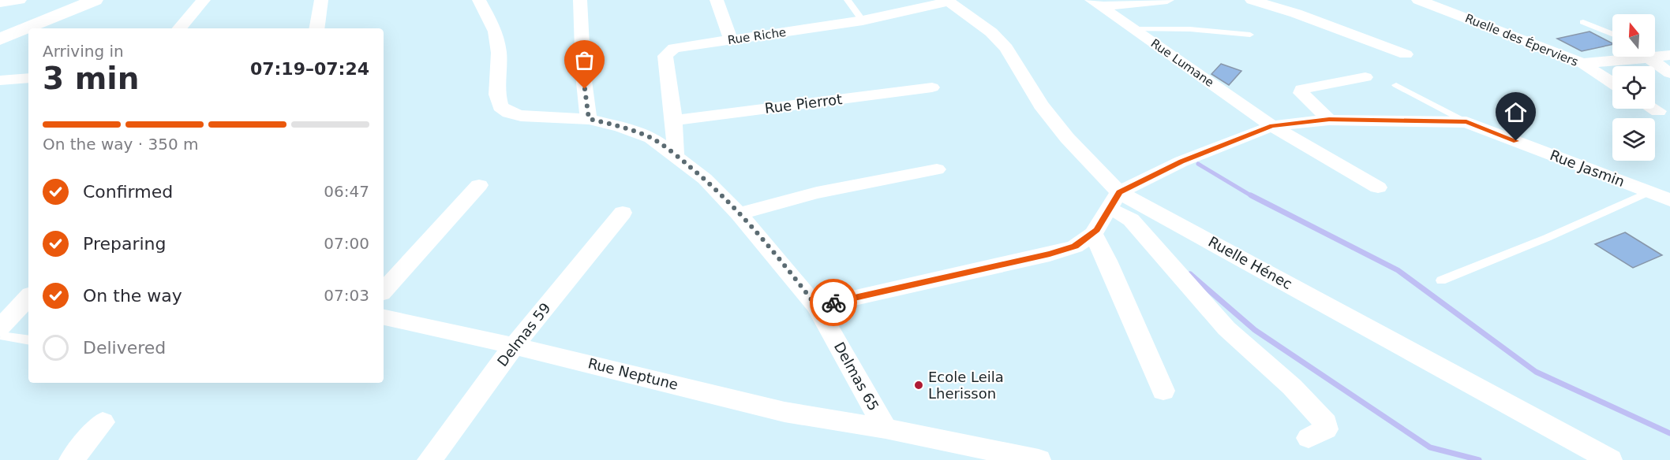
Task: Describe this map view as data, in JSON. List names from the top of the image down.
{
  "streets": {
    "street": [
      "Rue Riche",
      "Ruelle des Éperviers",
      "Rue Lumane",
      "Rue Pierrot",
      "Rue Jasmin",
      "Ruelle Hénec",
      "Delmas 59",
      "Rue Neptune",
      "Delmas 65"
    ]
  },
  "crossings": [
    ["Rue Riche", "Rue Pierrot"],
    ["Rue Riche", "Ruelle Hénec"],
    ["Rue Riche", "Delmas 65"],
    ["Rue Lumane", "Rue Jasmin"],
    ["Rue Jasmin", "Ruelle Hénec"],
    ["Delmas 59", "Rue Neptune"],
    ["Rue Neptune", "Delmas 65"]
  ],
  "places": ["Ecole Leila Lherisson"],
  "north": "top",
  "page": {
    "heading": ["3 min", "Arriving in", "07:19–07:24"],
    "bar": "On the way · 350 m",
    "list": [
      ["Confirmed", "06:47"],
      ["Preparing", "07:00"],
      ["On the way", "07:03"],
      "Delivered"
    ]
  }
}
